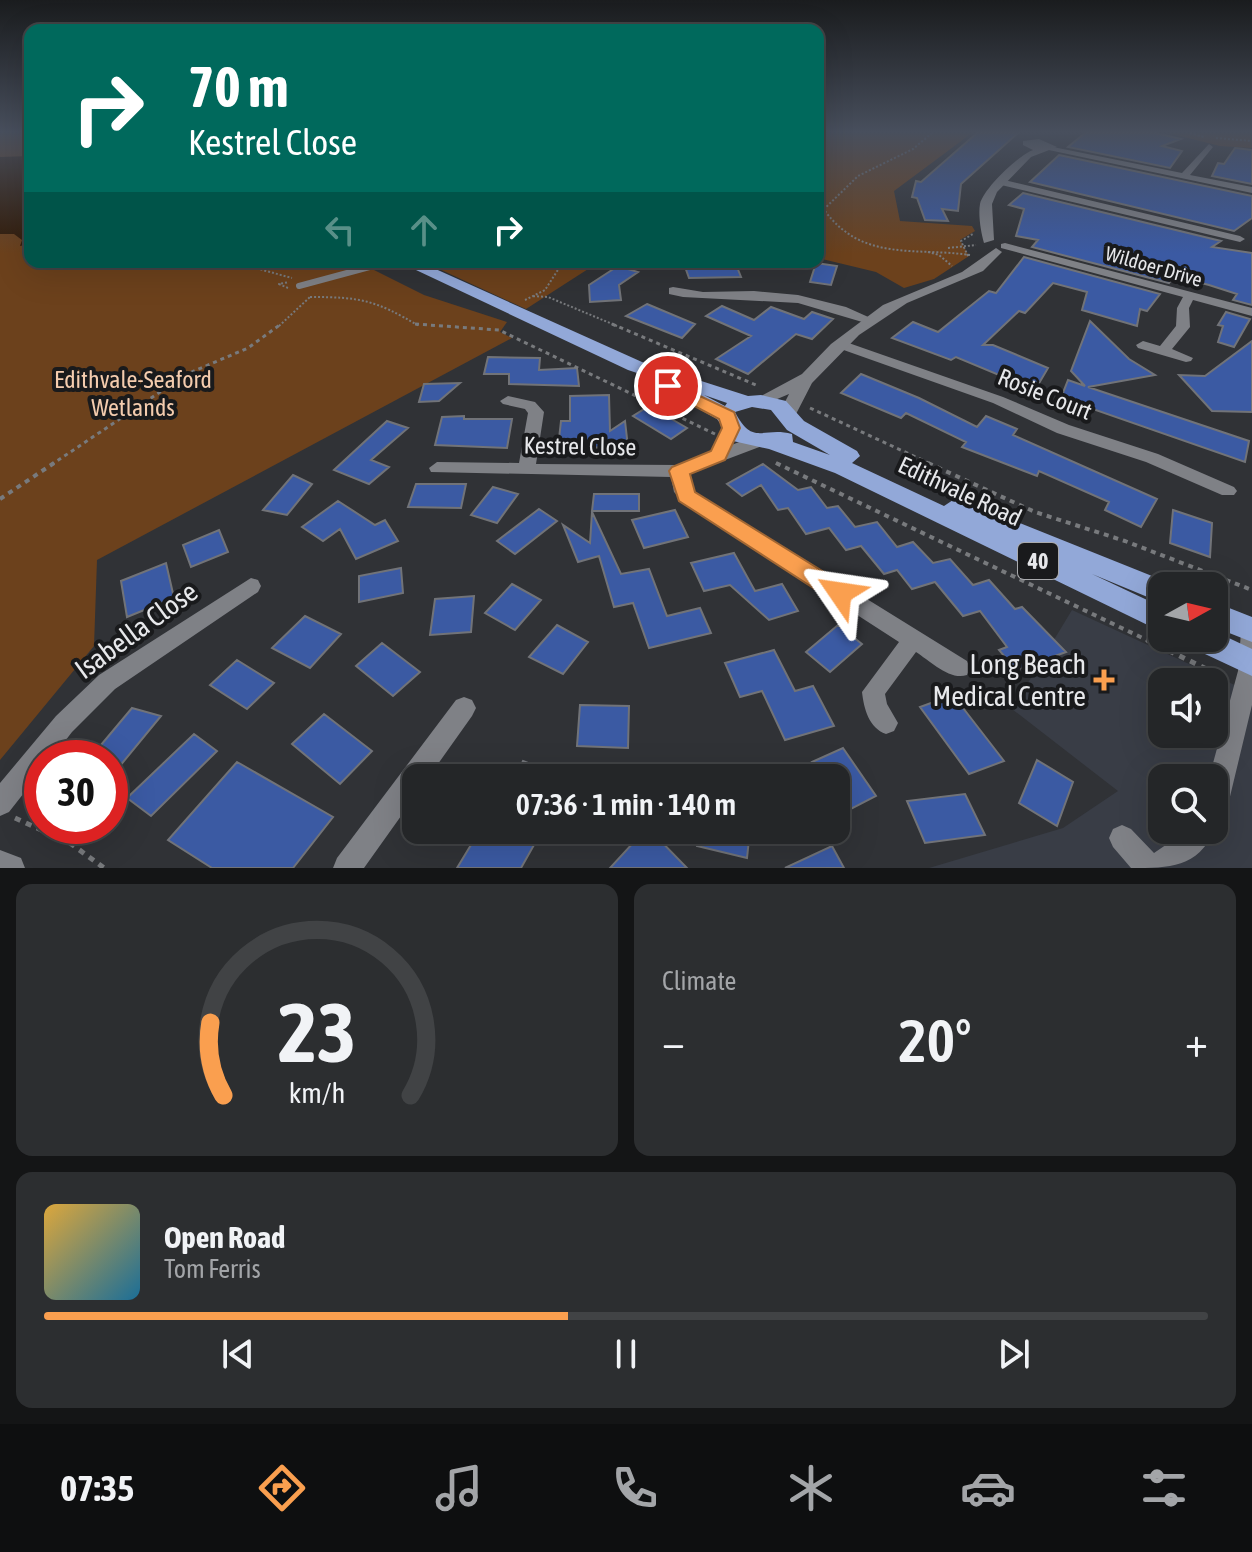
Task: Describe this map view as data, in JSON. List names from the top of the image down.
{
  "streets": {
    "highway": ["Edithvale Road", "40"],
    "street": [
      "Wildoer Drive",
      "Rosie Court",
      "Kestrel Close",
      "Isabella Close"
    ]
  },
  "crossings": [
    ["Kestrel Close", "Edithvale Road"],
    ["Kestrel Close", "40"],
    ["Edithvale Road", "40"]
  ],
  "parks": ["Edithvale-Seaford Wetlands"],
  "places": {
    "health": ["Long Beach Medical Centre"]
  },
  "north": "right",
  "page": {
    "turn": ["70 m", "Kestrel Close"],
    "limit": "30",
    "trip": "07:36 · 1 min · 140 m",
    "tile": "Climate",
    "heat": ["−", "20°", "+"],
    "song": ["Open Road", "Tom Ferris"],
    "tabs": "07:35",
    "gauge": ["23", "km/h"]
  }
}
